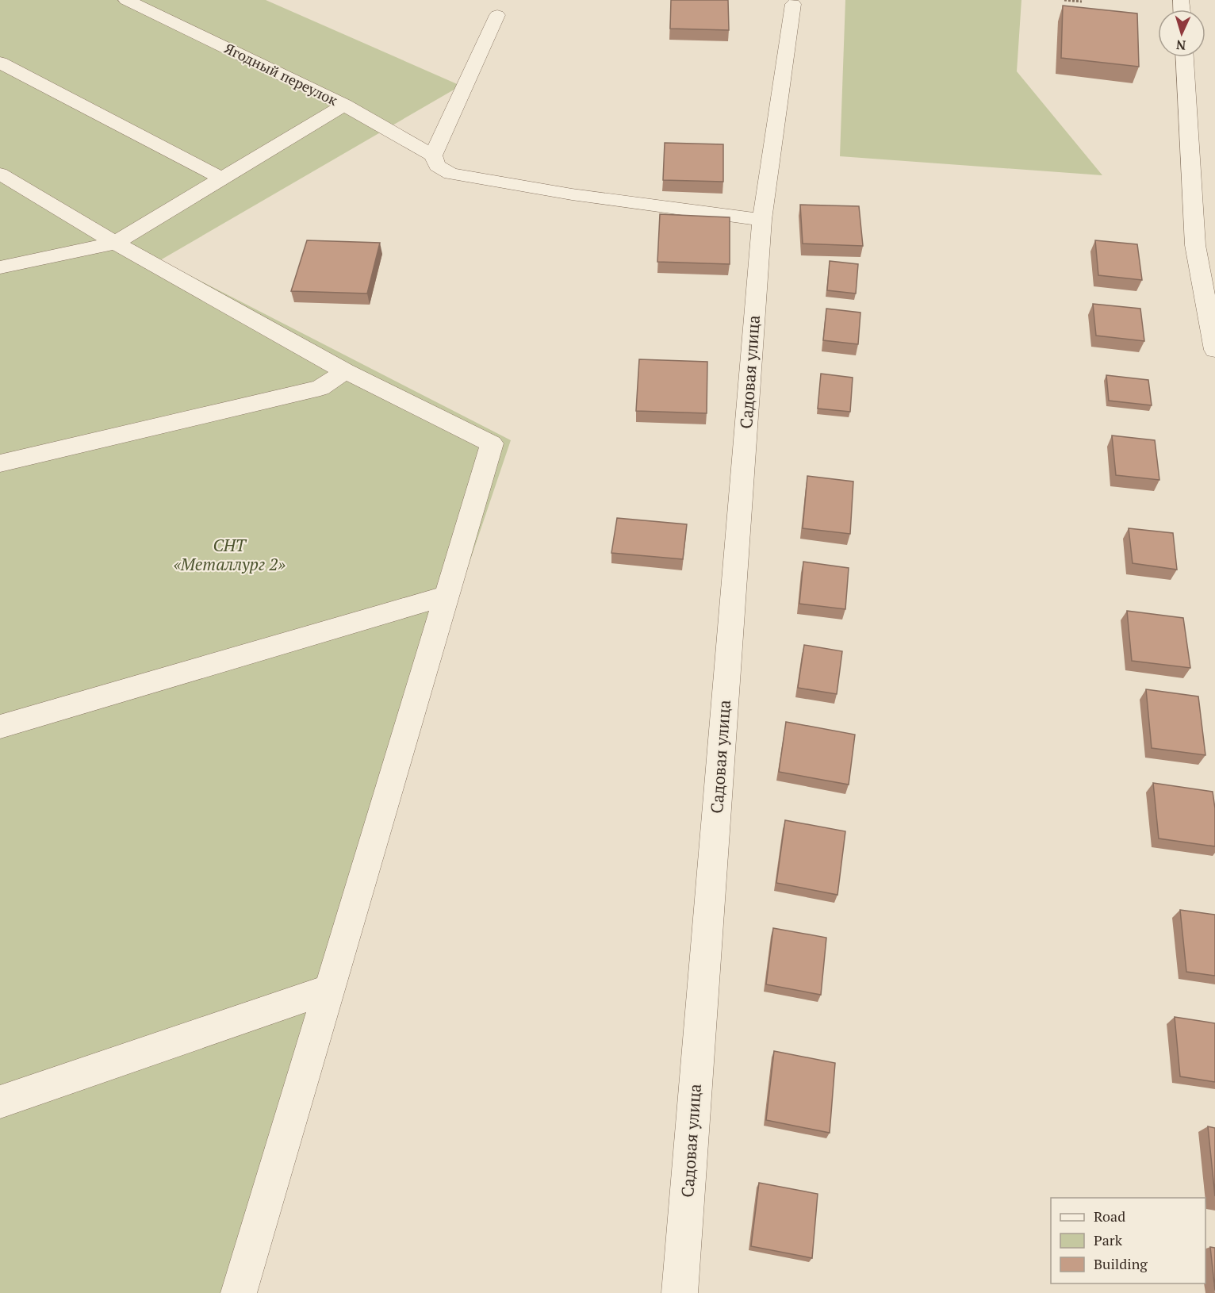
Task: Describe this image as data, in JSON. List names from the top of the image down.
{
  "streets": {
    "street": ["Ягодный переулок", "Садовая улица"]
  },
  "parks": ["СНТ «Металлург 2»"],
  "legend": ["Road", "Park", "Building"],
  "north": "bottom"
}
